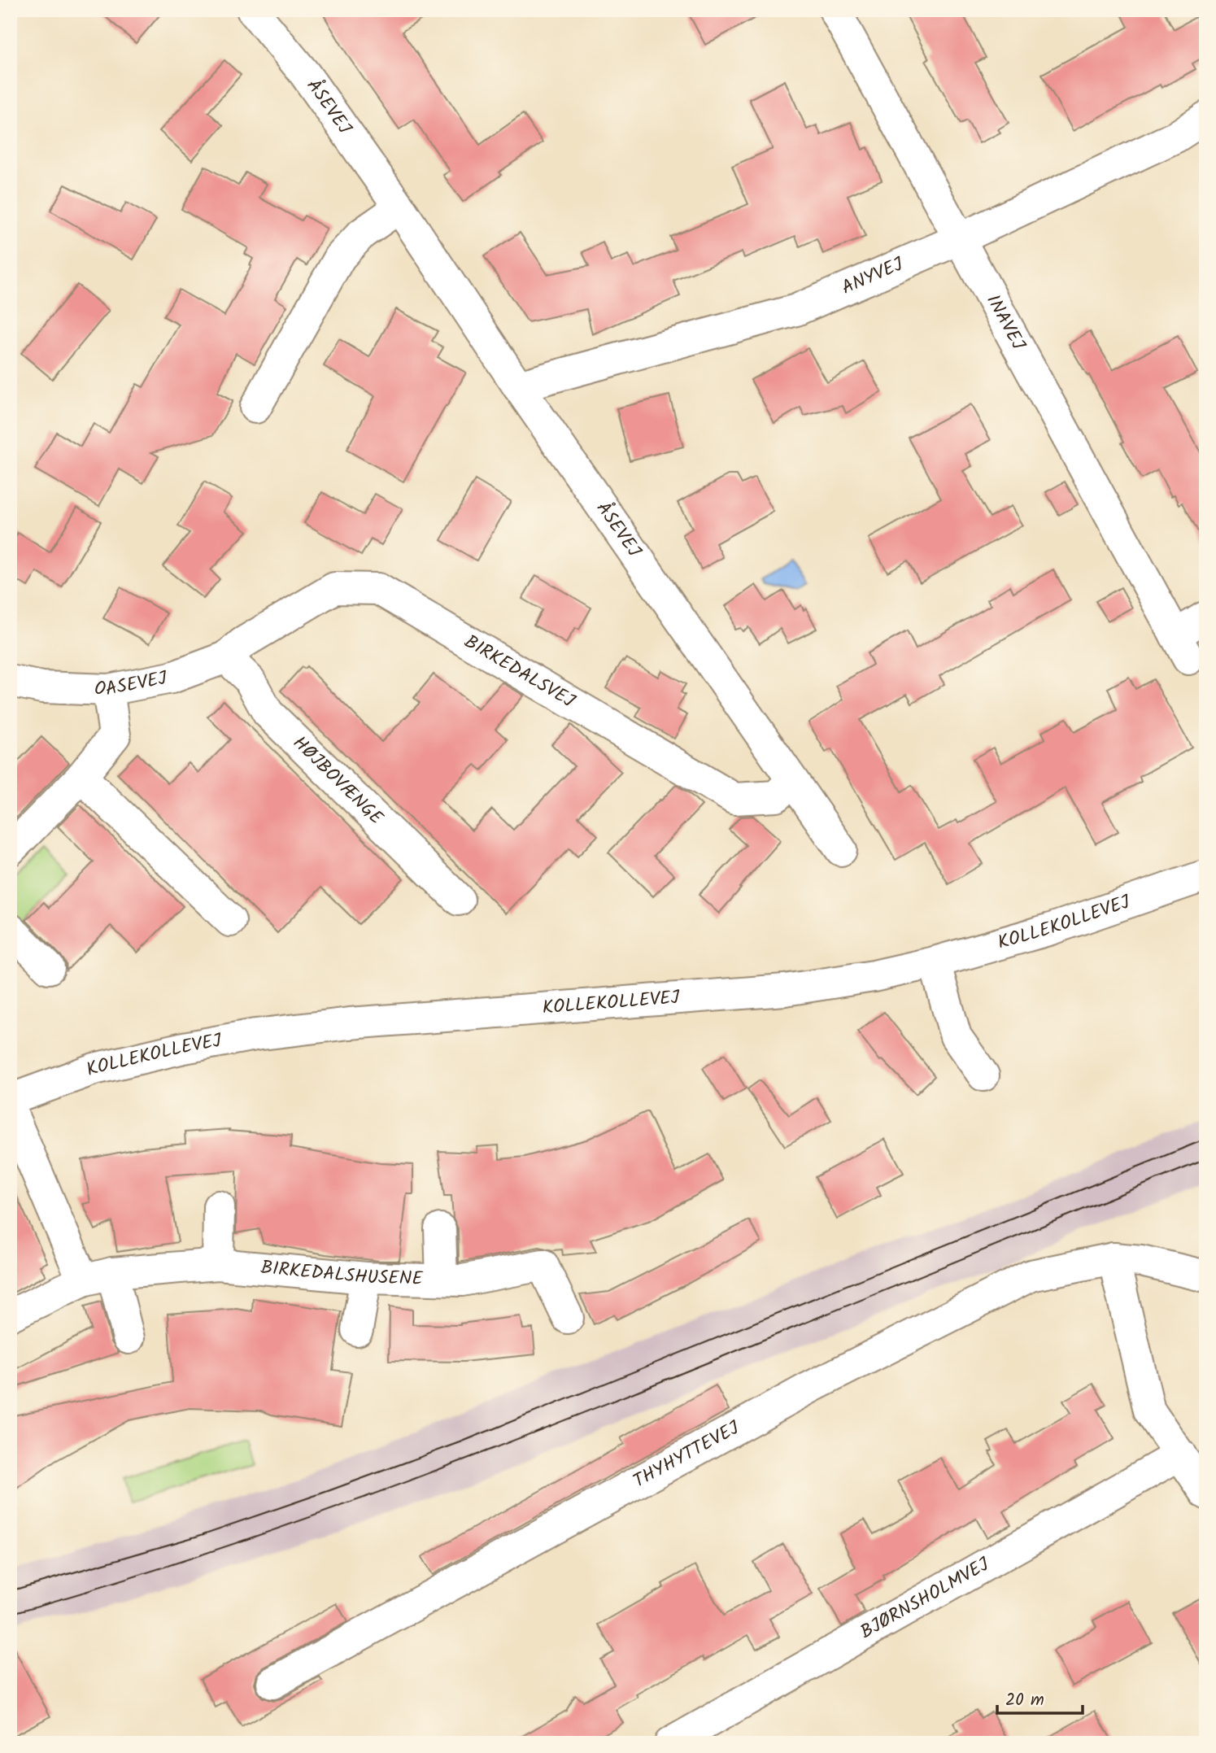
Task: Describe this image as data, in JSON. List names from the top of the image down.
{
  "streets": {
    "street": [
      "ÅSEVEJ",
      "ANYVEJ",
      "INAVEJ",
      "BIRKEDALSVEJ",
      "OASEVEJ",
      "HØJBOVÆNGE",
      "KOLLEKOLLEVEJ",
      "BIRKEDALSHUSENE",
      "THYHYTTEVEJ",
      "BJØRNSHOLMVEJ"
    ]
  },
  "crossings": [
    ["ÅSEVEJ", "ANYVEJ"],
    ["ÅSEVEJ", "BIRKEDALSVEJ"],
    ["ANYVEJ", "INAVEJ"],
    ["BIRKEDALSVEJ", "OASEVEJ"],
    ["BIRKEDALSVEJ", "HØJBOVÆNGE"],
    ["OASEVEJ", "HØJBOVÆNGE"]
  ],
  "scale_bar": "20 m"
}
